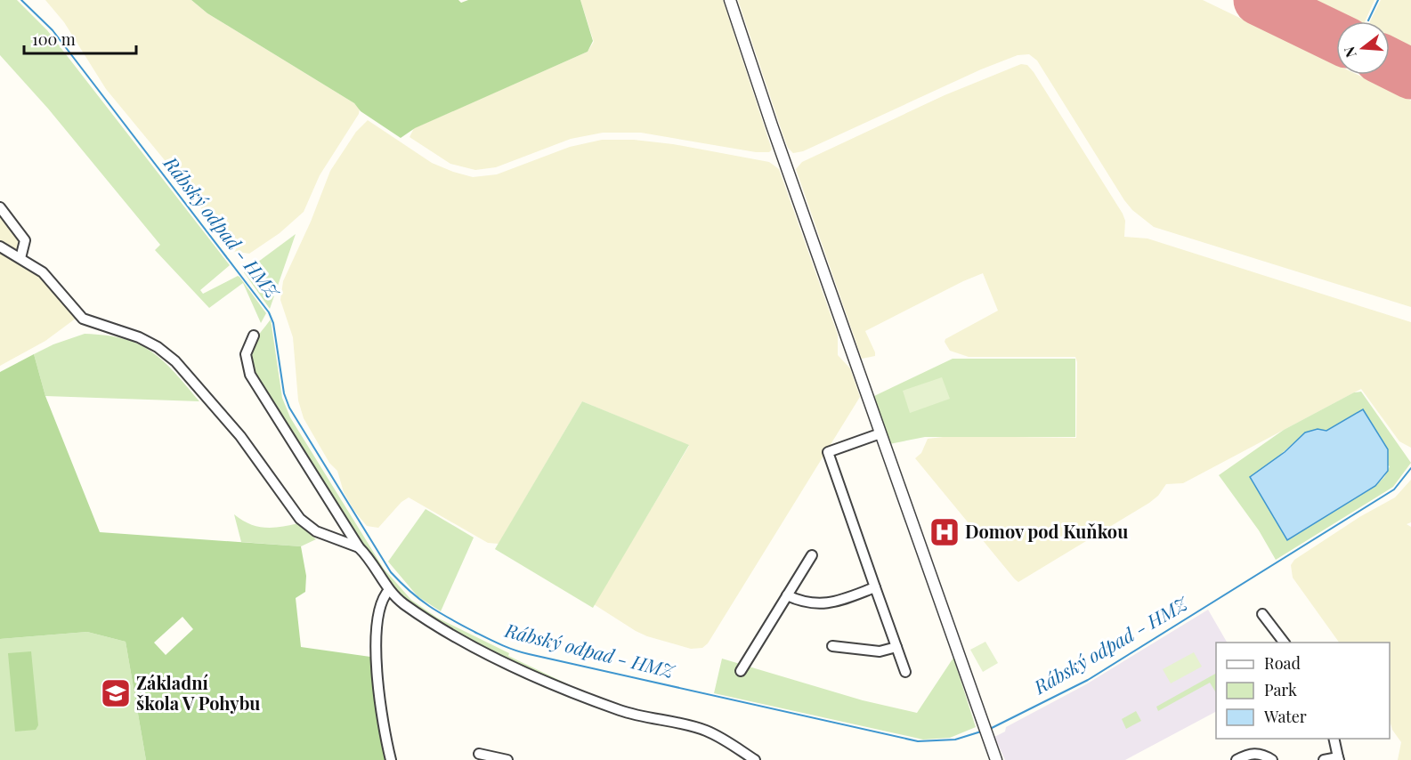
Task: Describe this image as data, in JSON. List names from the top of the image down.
{
  "water": ["Rábský odpad - HMZ"],
  "places": {
    "hospital": ["Domov pod Kuňkou"],
    "school or university": ["Základní škola V Pohybu"]
  },
  "legend": ["Road", "Park", "Water"],
  "scale_bar": "100 m",
  "north": "left"
}
